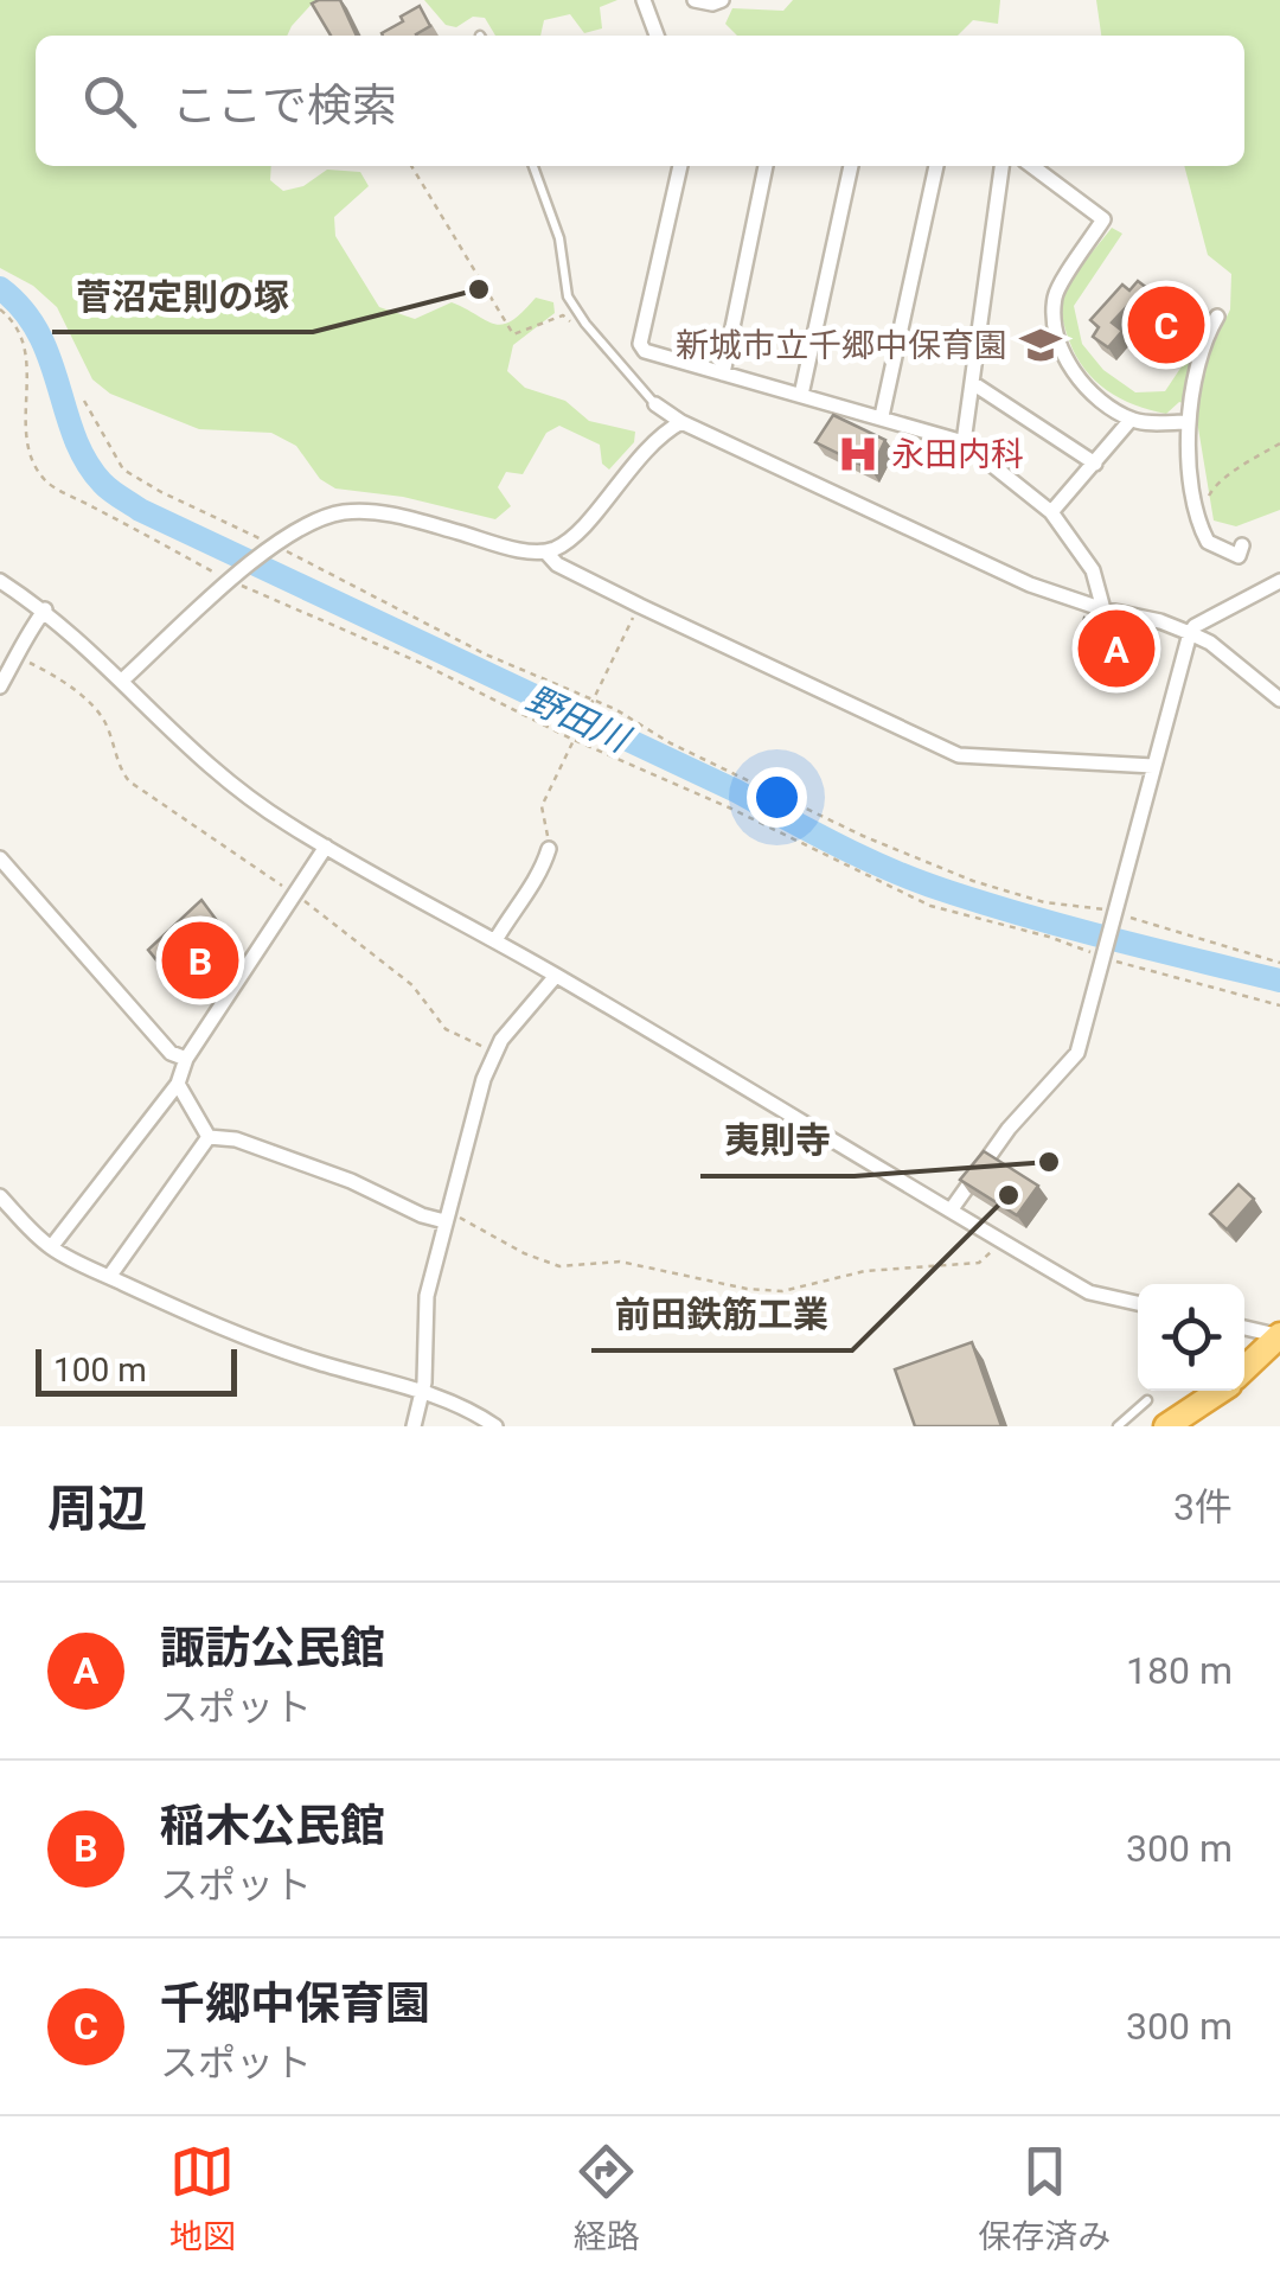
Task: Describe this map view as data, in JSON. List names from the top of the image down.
{
  "water": ["野田川"],
  "places": {
    "other": ["菅沼定則の塚", "夷則寺", "前田鉄筋工業"],
    "school or university": ["新城市立千郷中保育園"],
    "hospital": ["永田内科"]
  },
  "scale_bar": "100 m",
  "page": {
    "search": "ここで検索",
    "pins": ["C", "A", "B"],
    "scale": "100 m",
    "heading": ["周辺", "3件"],
    "list": [
      {
        "mark": "A",
        "name": "諏訪公民館",
        "note": "スポット",
        "value": "180 m"
      },
      {
        "mark": "B",
        "name": "稲木公民館",
        "note": "スポット",
        "value": "300 m"
      },
      {
        "mark": "C",
        "name": "千郷中保育園",
        "note": "スポット",
        "value": "300 m"
      }
    ],
    "nav": ["地図", "経路", "保存済み"]
  }
}
